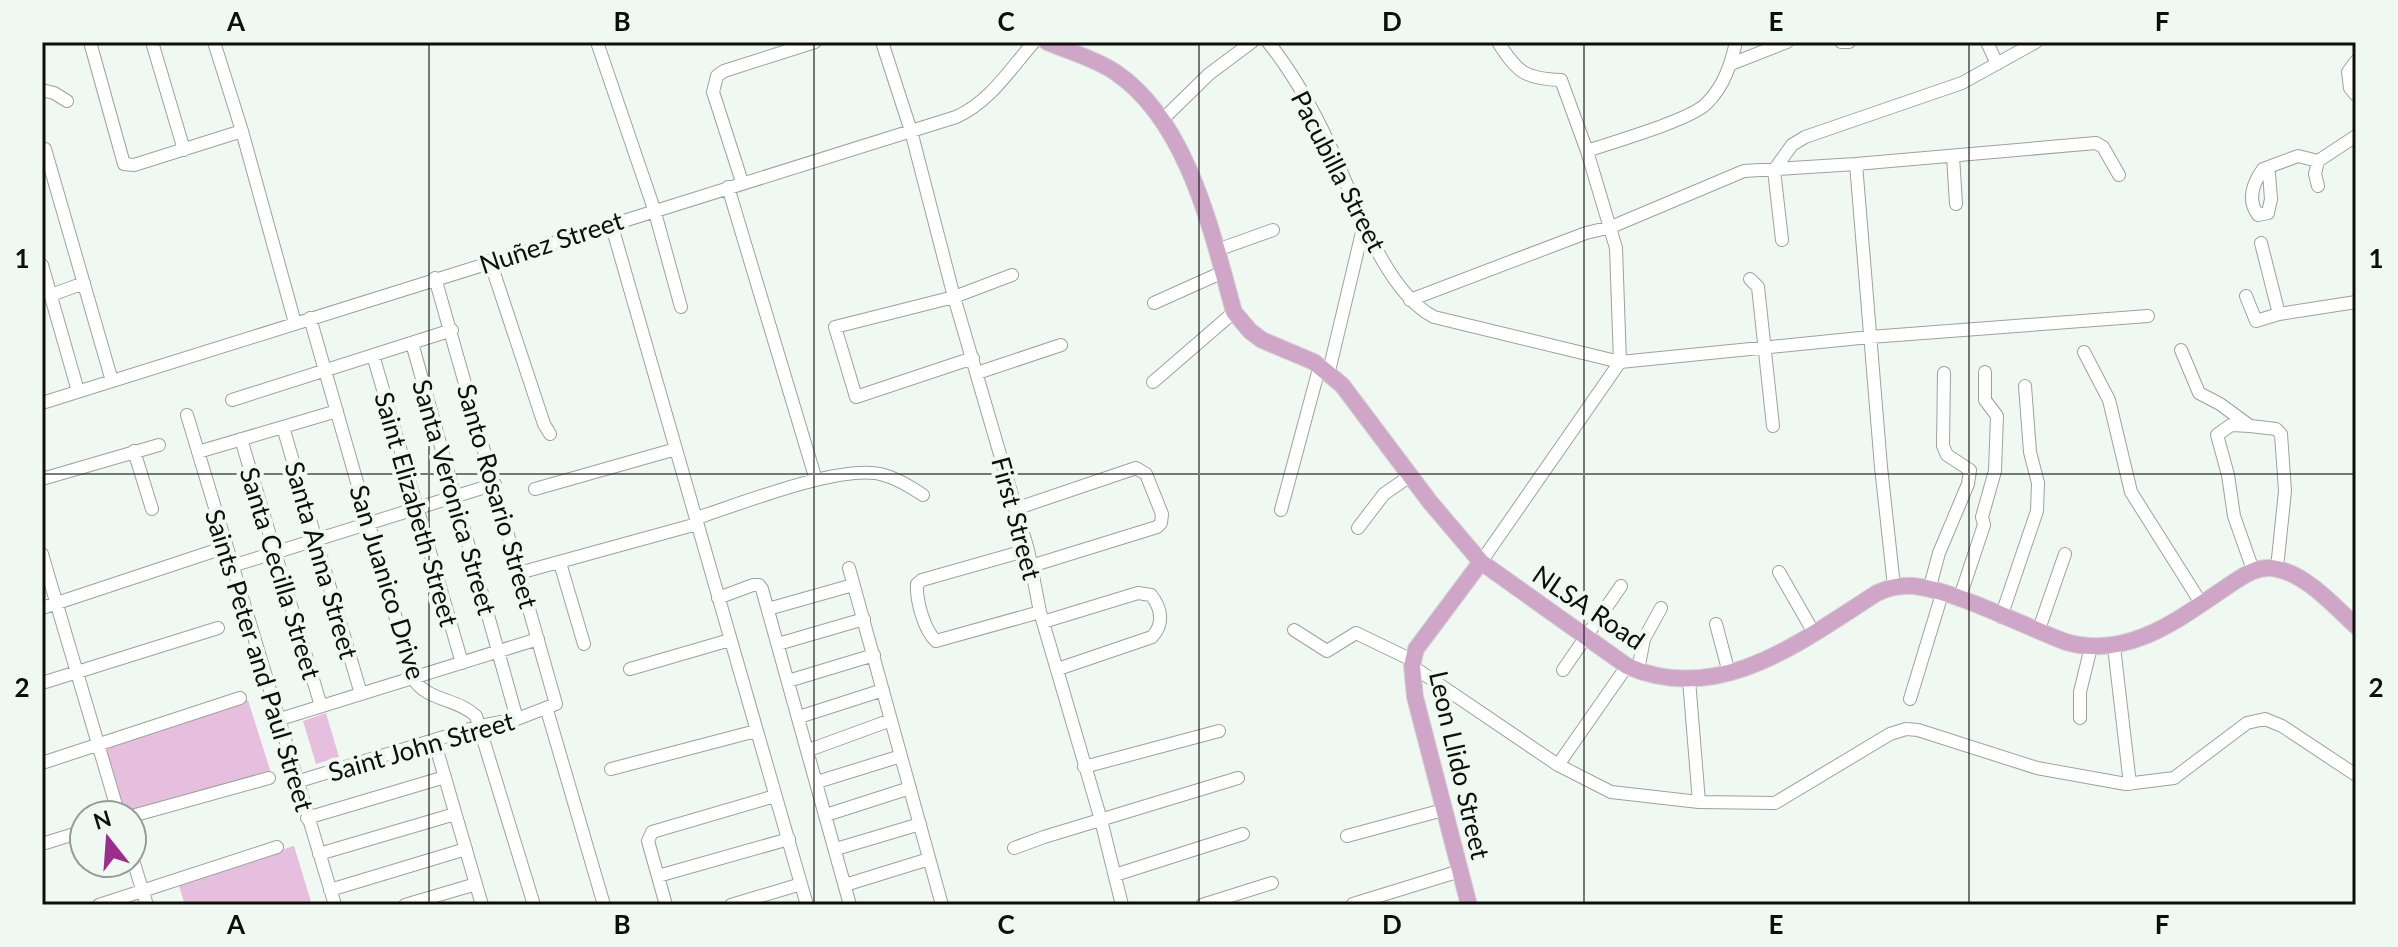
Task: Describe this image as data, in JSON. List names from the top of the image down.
{
  "streets": {
    "main road": ["NLSA Road", "Leon Llido Street"],
    "street": [
      "Pacubilla Street",
      "Nuñez Street",
      "Santo Rosario Street",
      "Santa Veronica Street",
      "Saint Elizabeth Street",
      "First Street",
      "Santa Anna Street",
      "Santa Cecilla Street",
      "San Juanico Drive",
      "Saints Peter and Paul Street",
      "Saint John Street"
    ]
  },
  "crossings": [
    ["Nuñez Street", "Santo Rosario Street"],
    ["Nuñez Street", "First Street"],
    ["Nuñez Street", "San Juanico Drive"],
    ["Santo Rosario Street", "Saint John Street"],
    ["Santa Veronica Street", "Saint John Street"],
    ["San Juanico Drive", "Saint John Street"],
    ["NLSA Road", "Leon Llido Street"],
    ["Saints Peter and Paul Street", "Saint John Street"]
  ],
  "north": "top",
  "grid": {
    "columns": [
      "A",
      "B",
      "C",
      "D",
      "E",
      "F"
    ],
    "rows": ["1", "2"]
  }
}
